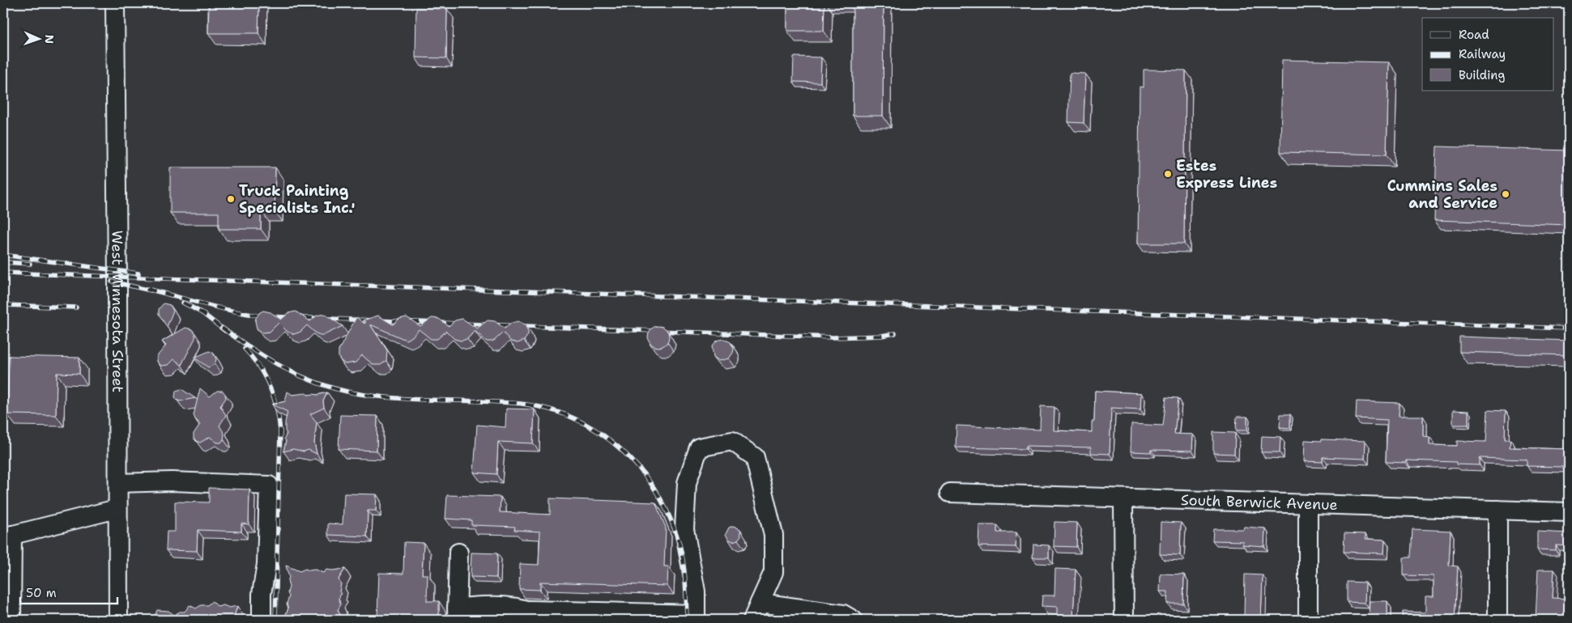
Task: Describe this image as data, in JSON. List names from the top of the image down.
{
  "streets": {
    "street": ["West Minnesota Street", "South Berwick Avenue"]
  },
  "places": ["Estes Express Lines", "Cummins Sales and Service", "Truck Painting Specialists Inc.'"],
  "legend": ["Road", "Railway", "Building"],
  "scale_bar": "50 m",
  "north": "right"
}
